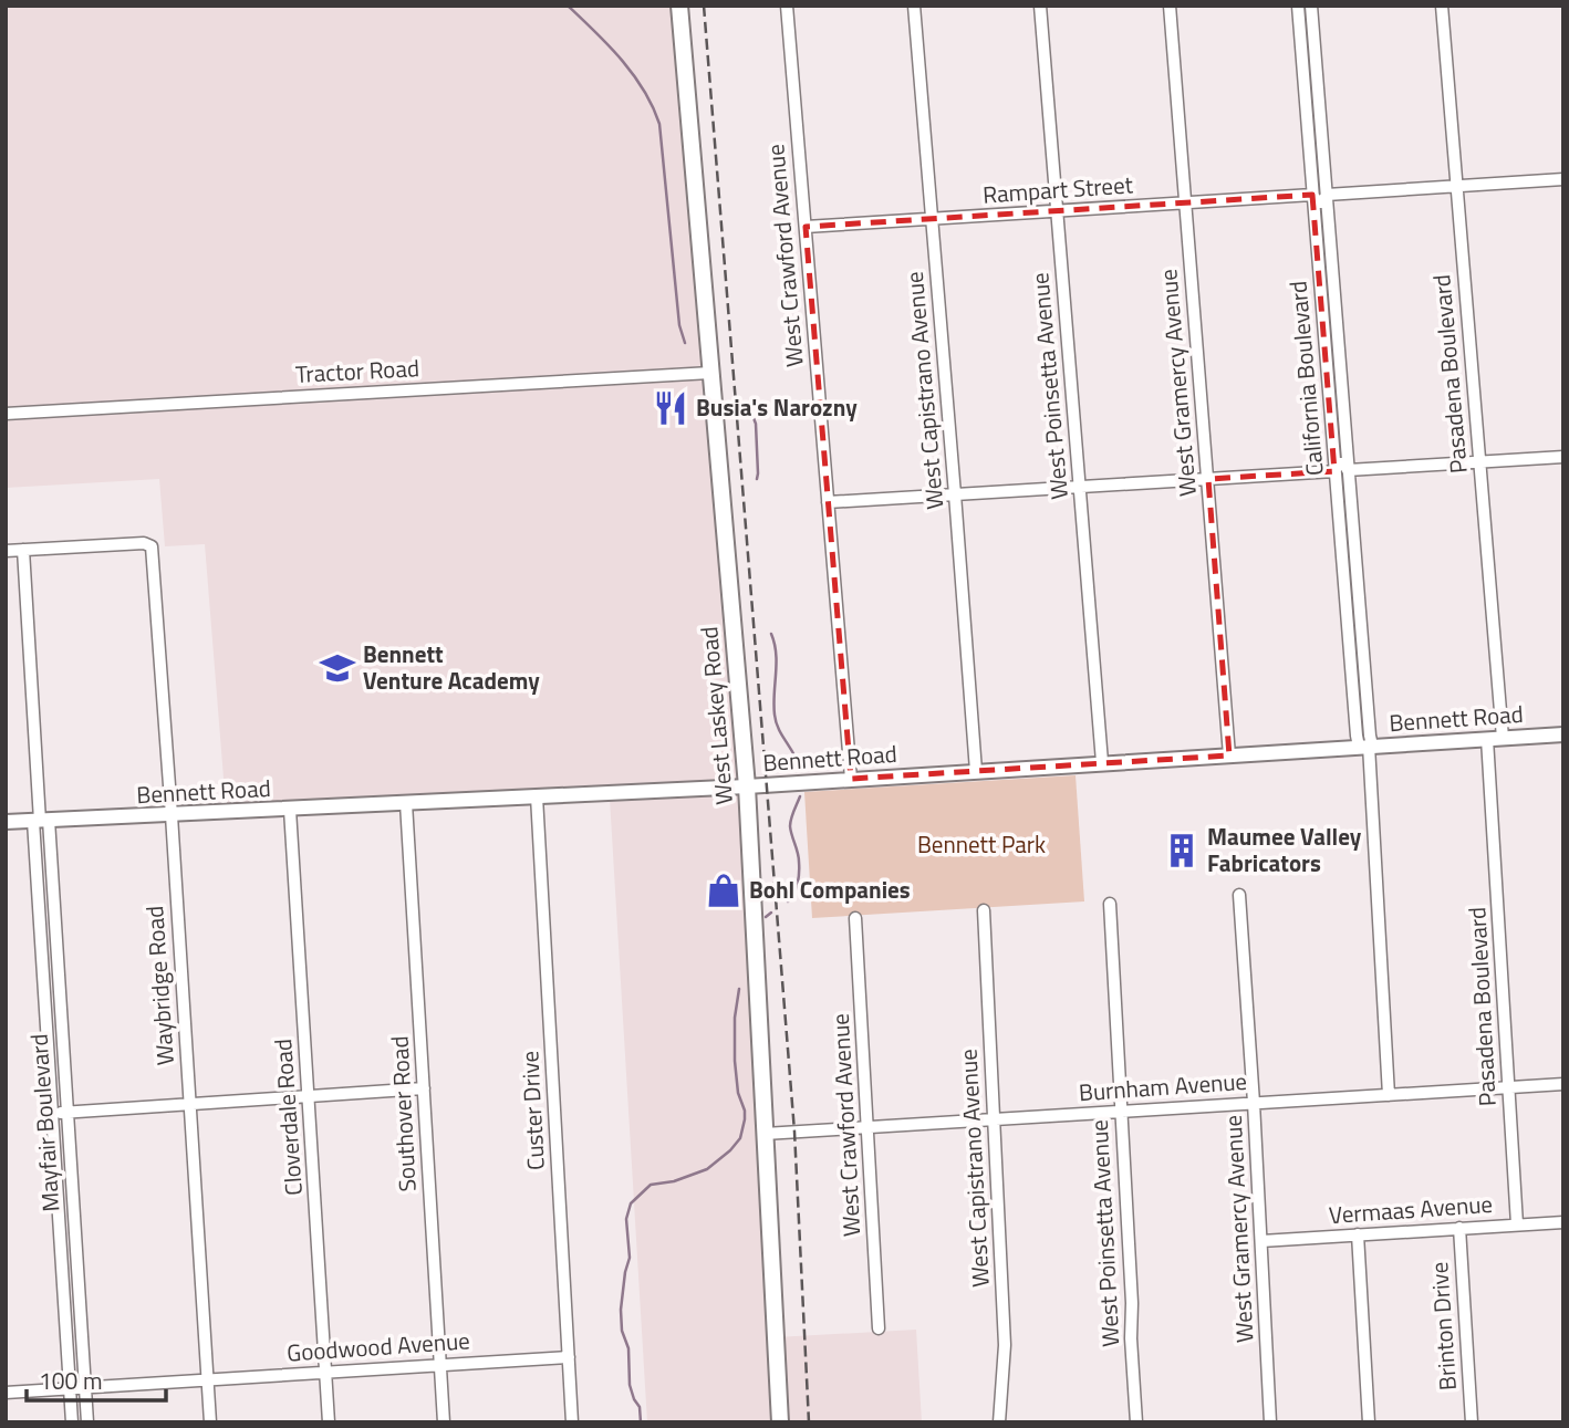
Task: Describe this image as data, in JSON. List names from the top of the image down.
{
  "streets": {
    "main road": ["West Laskey Road"],
    "street": [
      "Rampart Street",
      "West Crawford Avenue",
      "Tractor Road",
      "Pasadena Boulevard",
      "California Boulevard",
      "West Gramercy Avenue",
      "West Poinsetta Avenue",
      "West Capistrano Avenue",
      "Bennett Road",
      "Waybridge Road",
      "Burnham Avenue",
      "Custer Drive",
      "Southover Road",
      "Cloverdale Road",
      "Mayfair Boulevard",
      "Vermaas Avenue",
      "Brinton Drive",
      "Goodwood Avenue"
    ]
  },
  "crossings": [
    ["Rampart Street", "West Crawford Avenue"],
    ["Rampart Street", "Pasadena Boulevard"],
    ["Rampart Street", "California Boulevard"],
    ["Rampart Street", "West Gramercy Avenue"],
    ["Rampart Street", "West Poinsetta Avenue"],
    ["Rampart Street", "West Capistrano Avenue"],
    ["West Crawford Avenue", "Bennett Road"],
    ["West Crawford Avenue", "Burnham Avenue"],
    ["Tractor Road", "West Laskey Road"],
    ["Pasadena Boulevard", "Bennett Road"],
    ["Pasadena Boulevard", "Burnham Avenue"],
    ["Pasadena Boulevard", "Vermaas Avenue"],
    ["California Boulevard", "Bennett Road"],
    ["California Boulevard", "Burnham Avenue"],
    ["West Gramercy Avenue", "Bennett Road"],
    ["West Gramercy Avenue", "Burnham Avenue"],
    ["West Gramercy Avenue", "Vermaas Avenue"],
    ["West Poinsetta Avenue", "Bennett Road"],
    ["West Poinsetta Avenue", "Burnham Avenue"],
    ["West Capistrano Avenue", "Bennett Road"],
    ["West Capistrano Avenue", "Burnham Avenue"],
    ["West Laskey Road", "Bennett Road"],
    ["West Laskey Road", "Burnham Avenue"],
    ["Bennett Road", "Waybridge Road"],
    ["Bennett Road", "Custer Drive"],
    ["Bennett Road", "Southover Road"],
    ["Bennett Road", "Cloverdale Road"],
    ["Bennett Road", "Mayfair Boulevard"],
    ["Waybridge Road", "Mayfair Boulevard"],
    ["Waybridge Road", "Goodwood Avenue"],
    ["Custer Drive", "Goodwood Avenue"],
    ["Southover Road", "Goodwood Avenue"],
    ["Cloverdale Road", "Goodwood Avenue"],
    ["Mayfair Boulevard", "Goodwood Avenue"],
    ["Vermaas Avenue", "Brinton Drive"]
  ],
  "parks": ["Bennett Park"],
  "places": {
    "restaurant": ["Busia's Narozny"],
    "school or university": ["Bennett Venture Academy"],
    "building": ["Maumee Valley Fabricators"],
    "shop": ["Bohl Companies"]
  },
  "scale_bar": "100 m"
}
